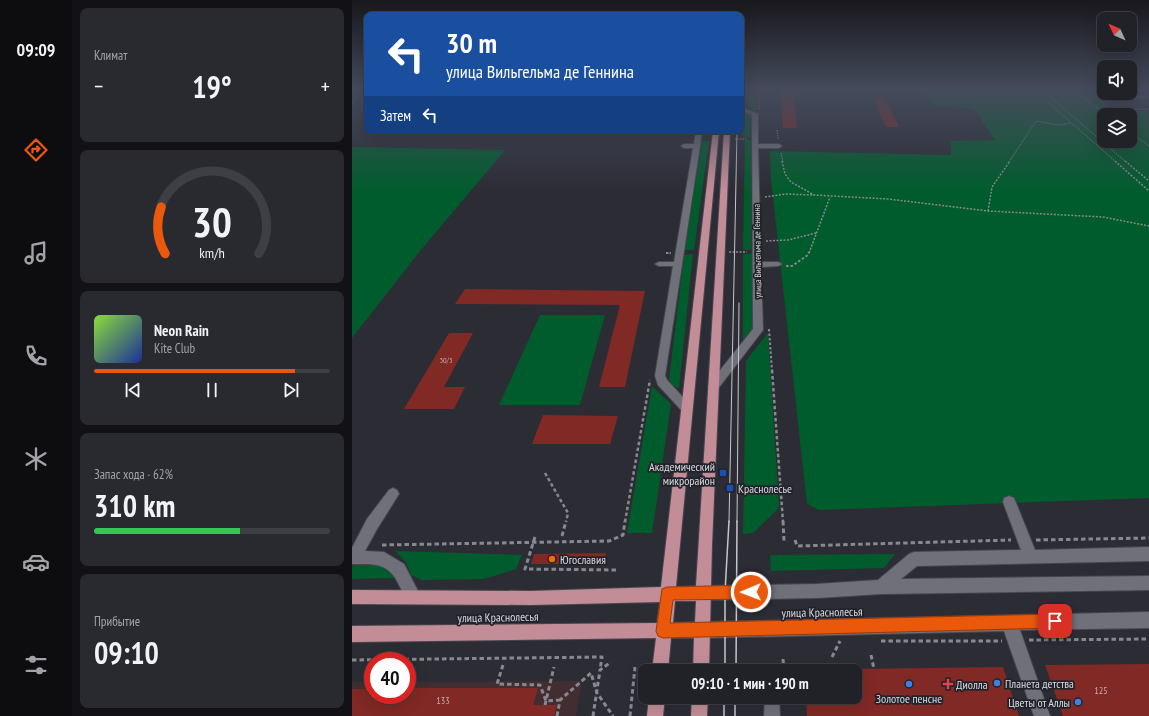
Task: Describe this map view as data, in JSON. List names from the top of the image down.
{
  "streets": {
    "main road": ["улица Краснолесья"],
    "street": ["улица Вильгельма де Геннина"]
  },
  "places": {
    "transit": ["Академический микрорайон", "Краснолесье"],
    "other": [
      "Югославия",
      "Планета детства",
      "Золотое пенсне",
      "Цветы от Аллы"
    ],
    "health": ["Диолла"]
  },
  "house_numbers": ["30/3", "125", "133"],
  "north": "top left",
  "page": {
    "tabs": "09:09",
    "tile": [
      "Климат",
      ["Запас хода · 62%", "310 km"],
      ["Прибытие", "09:10"]
    ],
    "turn": ["30 m", "улица Вильгельма де Геннина"],
    "heat": ["−", "19°", "+"],
    "then": "Затем",
    "song": ["Neon Rain", "Kite Club"],
    "limit": "40",
    "trip": "09:10 · 1 мин · 190 m",
    "gauge": ["30", "km/h"]
  }
}
